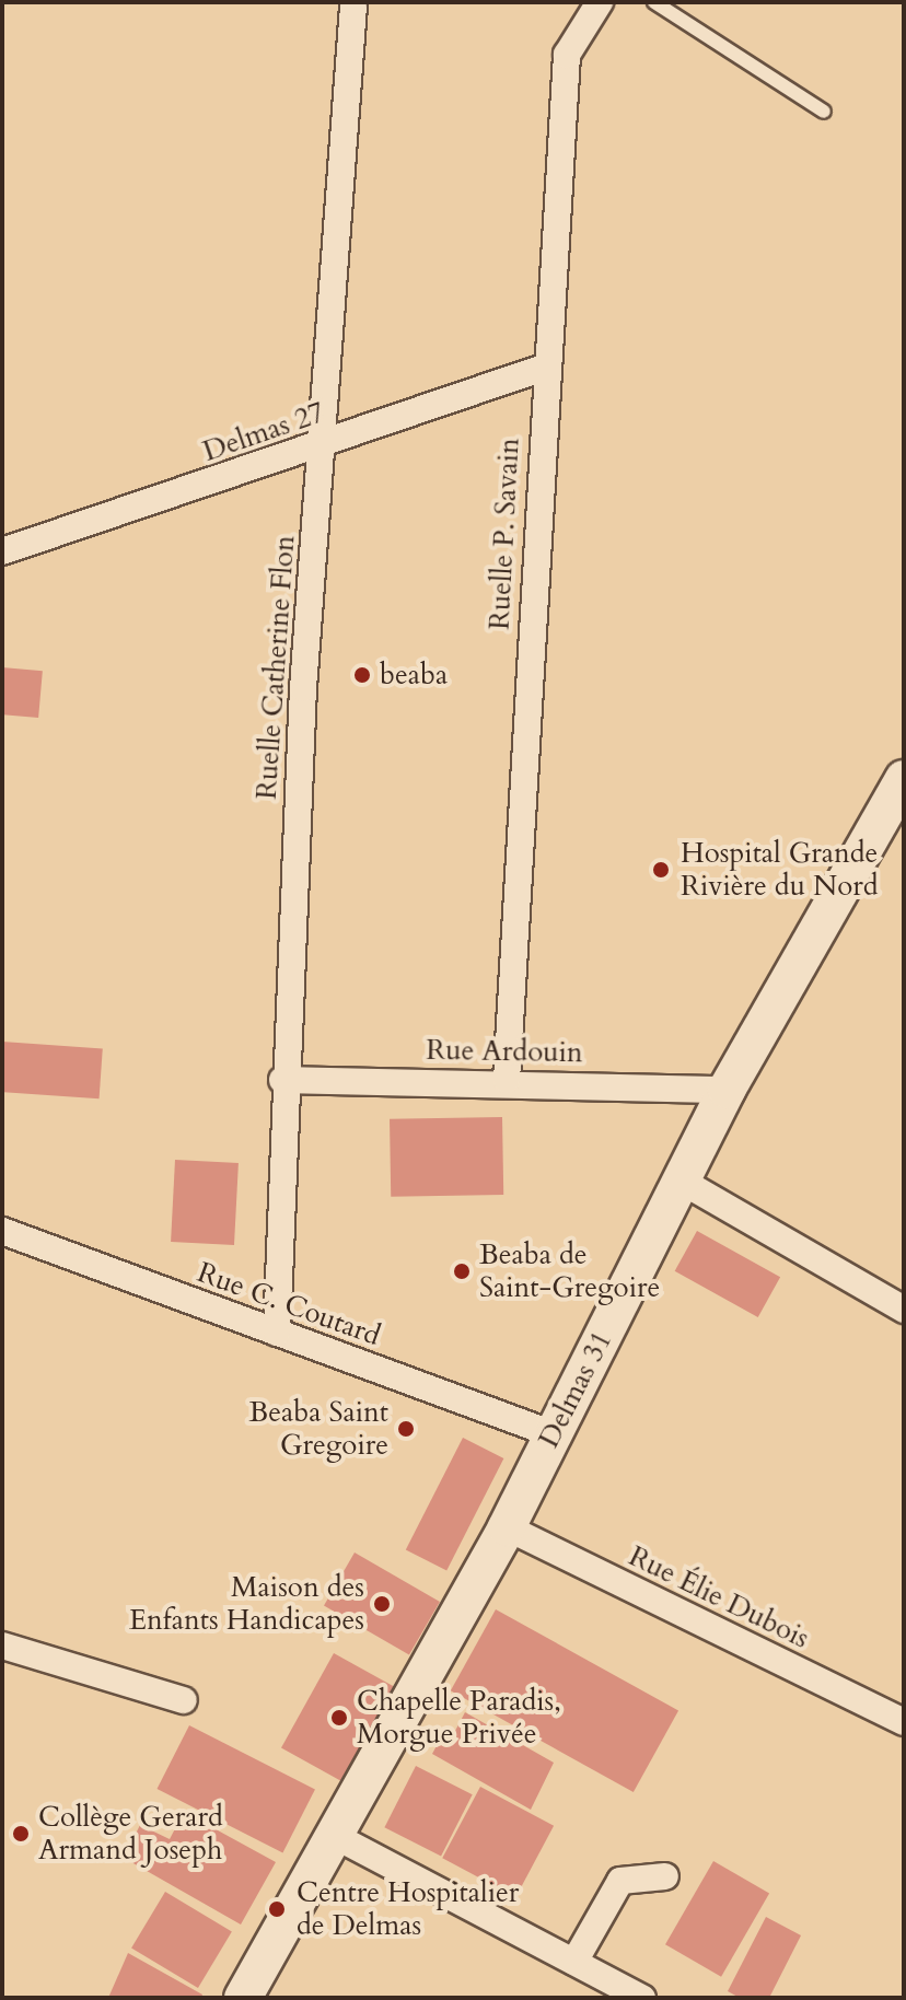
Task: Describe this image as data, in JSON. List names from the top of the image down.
{
  "streets": {
    "street": [
      "Delmas 27",
      "Ruelle P. Savain",
      "Ruelle Catherine Flon",
      "Rue Ardouin",
      "Rue C. Coutard",
      "Delmas 31",
      "Rue Élie Dubois"
    ]
  },
  "crossings": [
    ["Delmas 27", "Ruelle P. Savain"],
    ["Delmas 27", "Ruelle Catherine Flon"],
    ["Ruelle P. Savain", "Rue Ardouin"],
    ["Ruelle Catherine Flon", "Rue Ardouin"],
    ["Ruelle Catherine Flon", "Rue C. Coutard"],
    ["Rue Ardouin", "Delmas 31"],
    ["Rue C. Coutard", "Delmas 31"],
    ["Delmas 31", "Rue Élie Dubois"]
  ],
  "places": [
    "beaba",
    "Hospital Grande Rivière du Nord",
    "Beaba de Saint-Gregoire",
    "Beaba Saint Gregoire",
    "Maison des Enfants Handicapes",
    "Chapelle Paradis, Morgue Privée",
    "Collège Gerard Armand Joseph",
    "Centre Hospitalier de Delmas"
  ]
}
